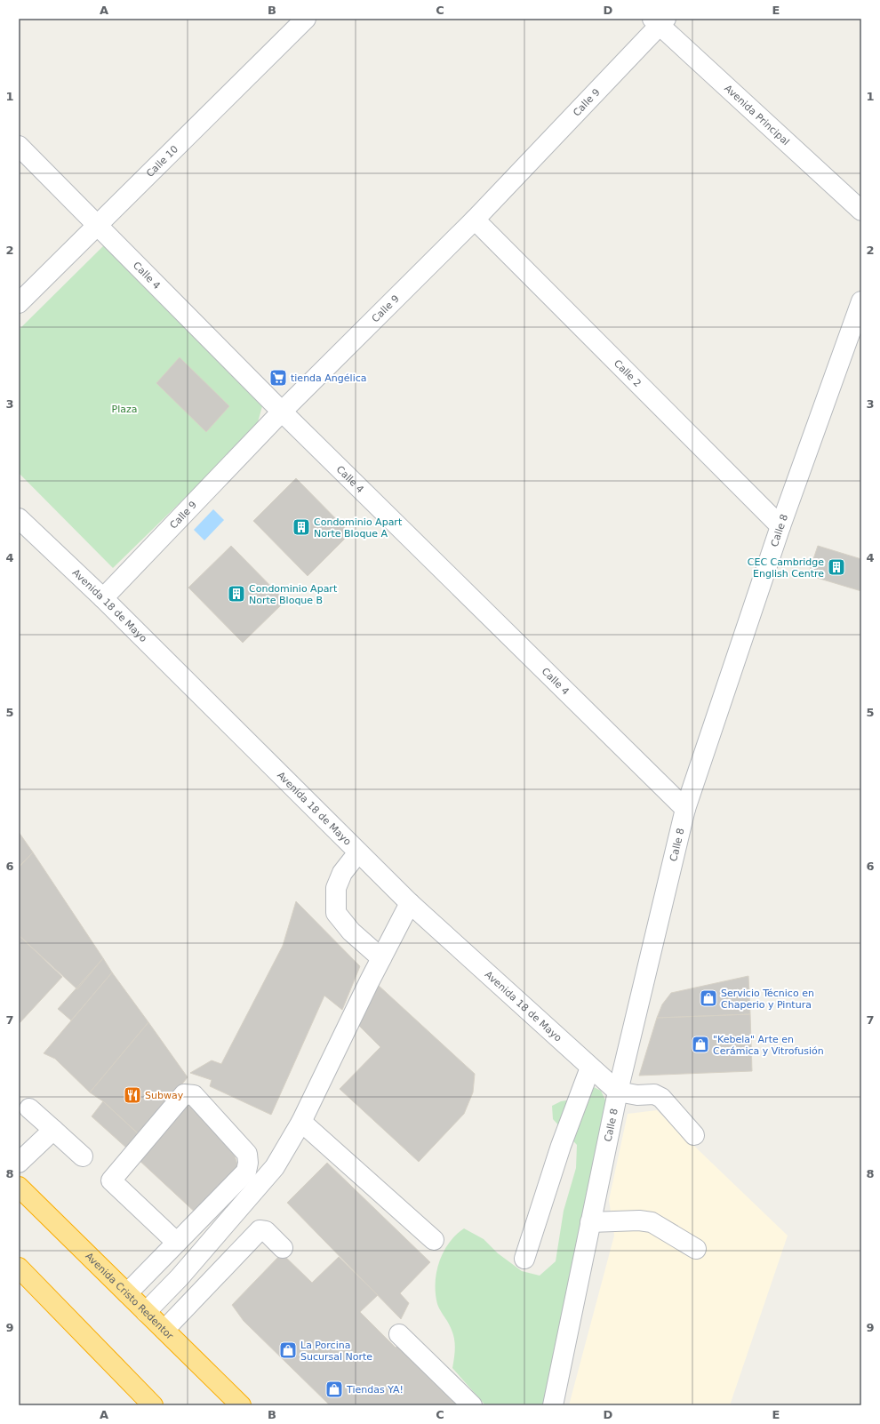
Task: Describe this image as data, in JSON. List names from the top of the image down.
{
  "streets": {
    "highway": ["Avenida Cristo Redentor"],
    "street": [
      "Calle 9",
      "Avenida Principal",
      "Calle 10",
      "Calle 4",
      "Calle 2",
      "Calle 8",
      "Avenida 18 de Mayo"
    ]
  },
  "crossings": [
    ["Calle 9", "Avenida Principal"],
    ["Calle 9", "Calle 4"],
    ["Calle 9", "Calle 2"],
    ["Calle 9", "Avenida 18 de Mayo"],
    ["Calle 10", "Calle 4"],
    ["Calle 4", "Calle 8"],
    ["Calle 2", "Calle 8"],
    ["Calle 8", "Avenida 18 de Mayo"]
  ],
  "parks": ["Plaza"],
  "places": {
    "supermarket": ["tienda Angélica"],
    "building": ["Condominio Apart Norte Bloque A", "CEC Cambridge English Centre", "Condominio Apart Norte Bloque B"],
    "shop": [
      "Servicio Técnico en Chaperio y Pintura",
      "\"Kebela\" Arte en Cerámica y Vitrofusión",
      "La Porcina Sucursal Norte",
      "Tiendas YA!"
    ],
    "restaurant": ["Subway"]
  },
  "grid": {
    "columns": [
      "A",
      "B",
      "C",
      "D",
      "E"
    ],
    "rows": [
      "1",
      "2",
      "3",
      "4",
      "5",
      "6",
      "7",
      "8",
      "9"
    ]
  }
}
